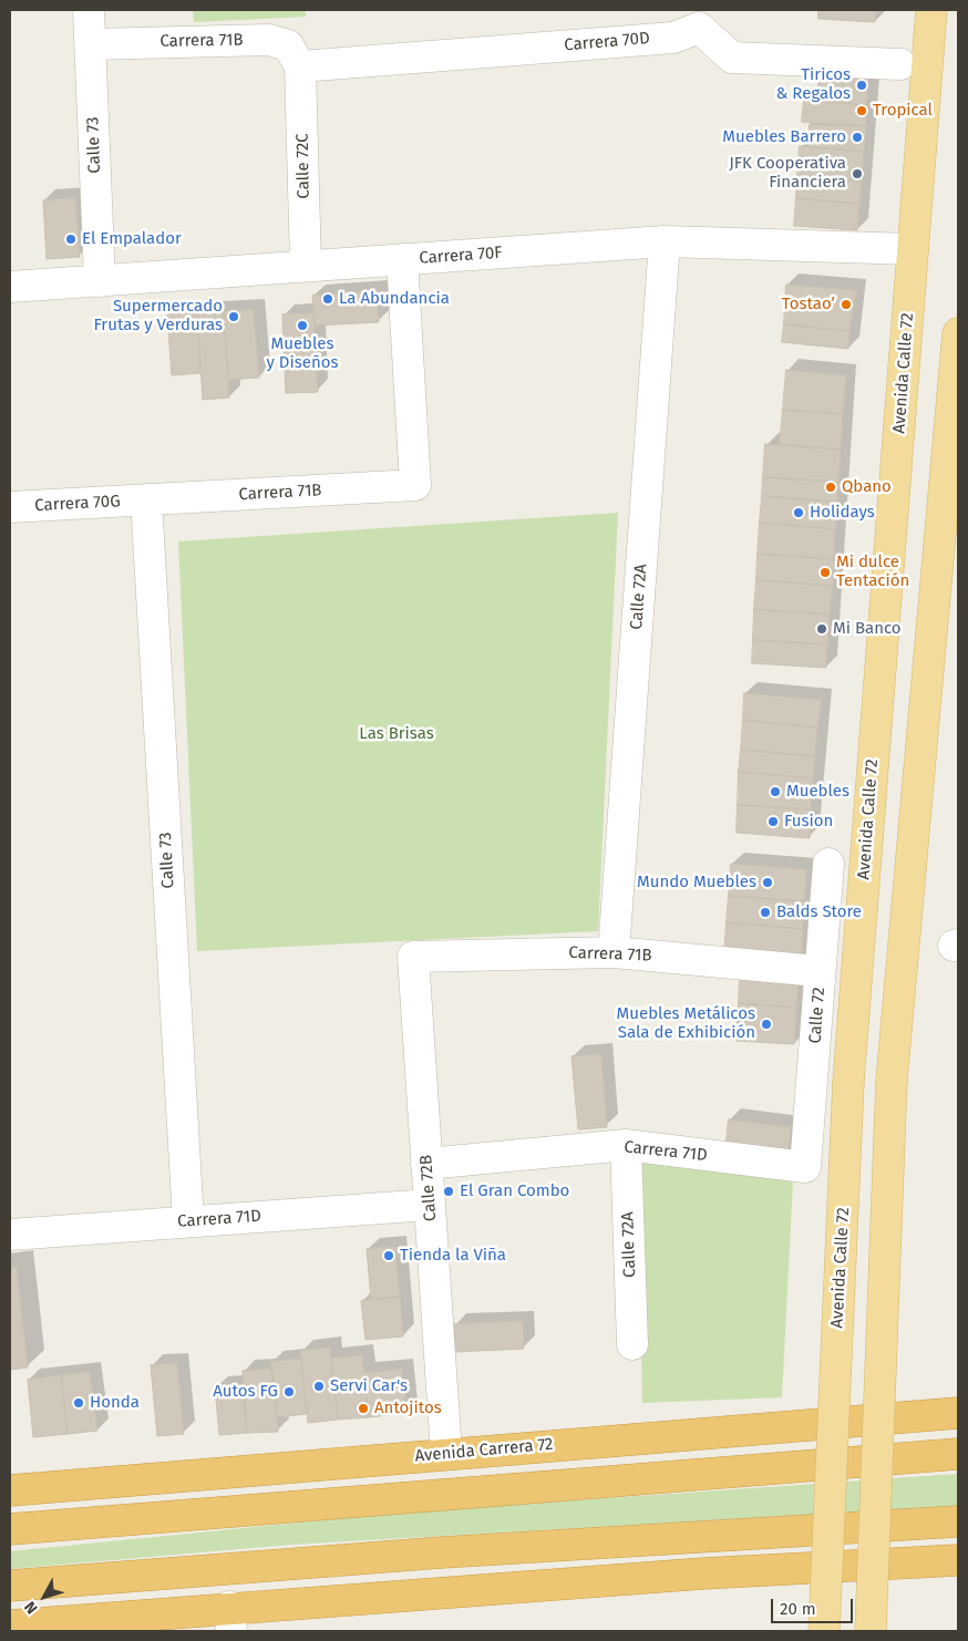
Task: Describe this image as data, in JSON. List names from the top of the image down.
{
  "streets": {
    "highway": ["Avenida Carrera 72"],
    "main road": ["Avenida Calle 72"],
    "street": [
      "Carrera 71B",
      "Carrera 70D",
      "Calle 73",
      "Calle 72C",
      "Carrera 70F",
      "Carrera 70G",
      "Calle 72A",
      "Calle 72",
      "Carrera 71D",
      "Calle 72B"
    ]
  },
  "crossings": [
    ["Carrera 71B", "Carrera 70D"],
    ["Carrera 71B", "Calle 73"],
    ["Carrera 71B", "Calle 72C"],
    ["Carrera 71B", "Carrera 70F"],
    ["Carrera 71B", "Carrera 70G"],
    ["Carrera 71B", "Calle 72A"],
    ["Carrera 71B", "Calle 72B"],
    ["Carrera 70D", "Calle 72C"],
    ["Calle 73", "Carrera 70F"],
    ["Calle 73", "Carrera 70G"],
    ["Calle 73", "Carrera 71D"],
    ["Calle 72C", "Carrera 70F"],
    ["Carrera 70F", "Avenida Calle 72"],
    ["Carrera 70F", "Calle 72A"],
    ["Calle 72A", "Carrera 71D"],
    ["Calle 72", "Carrera 71D"],
    ["Carrera 71D", "Calle 72B"],
    ["Calle 72B", "Avenida Carrera 72"]
  ],
  "parks": ["Las Brisas"],
  "places": [
    "Tiricos & Regalos",
    "Tropical",
    "Muebles Barrero",
    "JFK Cooperativa Financiera",
    "El Empalador",
    "La Abundancia",
    "Tostao’",
    "Supermercado Frutas y Verduras",
    "Muebles y Diseños",
    "Qbano",
    "Holidays",
    "Mi dulce Tentación",
    "Mi Banco",
    "Muebles",
    "Fusion",
    "Mundo Muebles",
    "Balds Store",
    "Muebles Metálicos Sala de Exhibición",
    "El Gran Combo",
    "Tienda la Viña",
    "Servi Car's",
    "Autos FG",
    "Honda",
    "Antojitos"
  ],
  "scale_bar": "20 m",
  "north": "bottom left"
}
